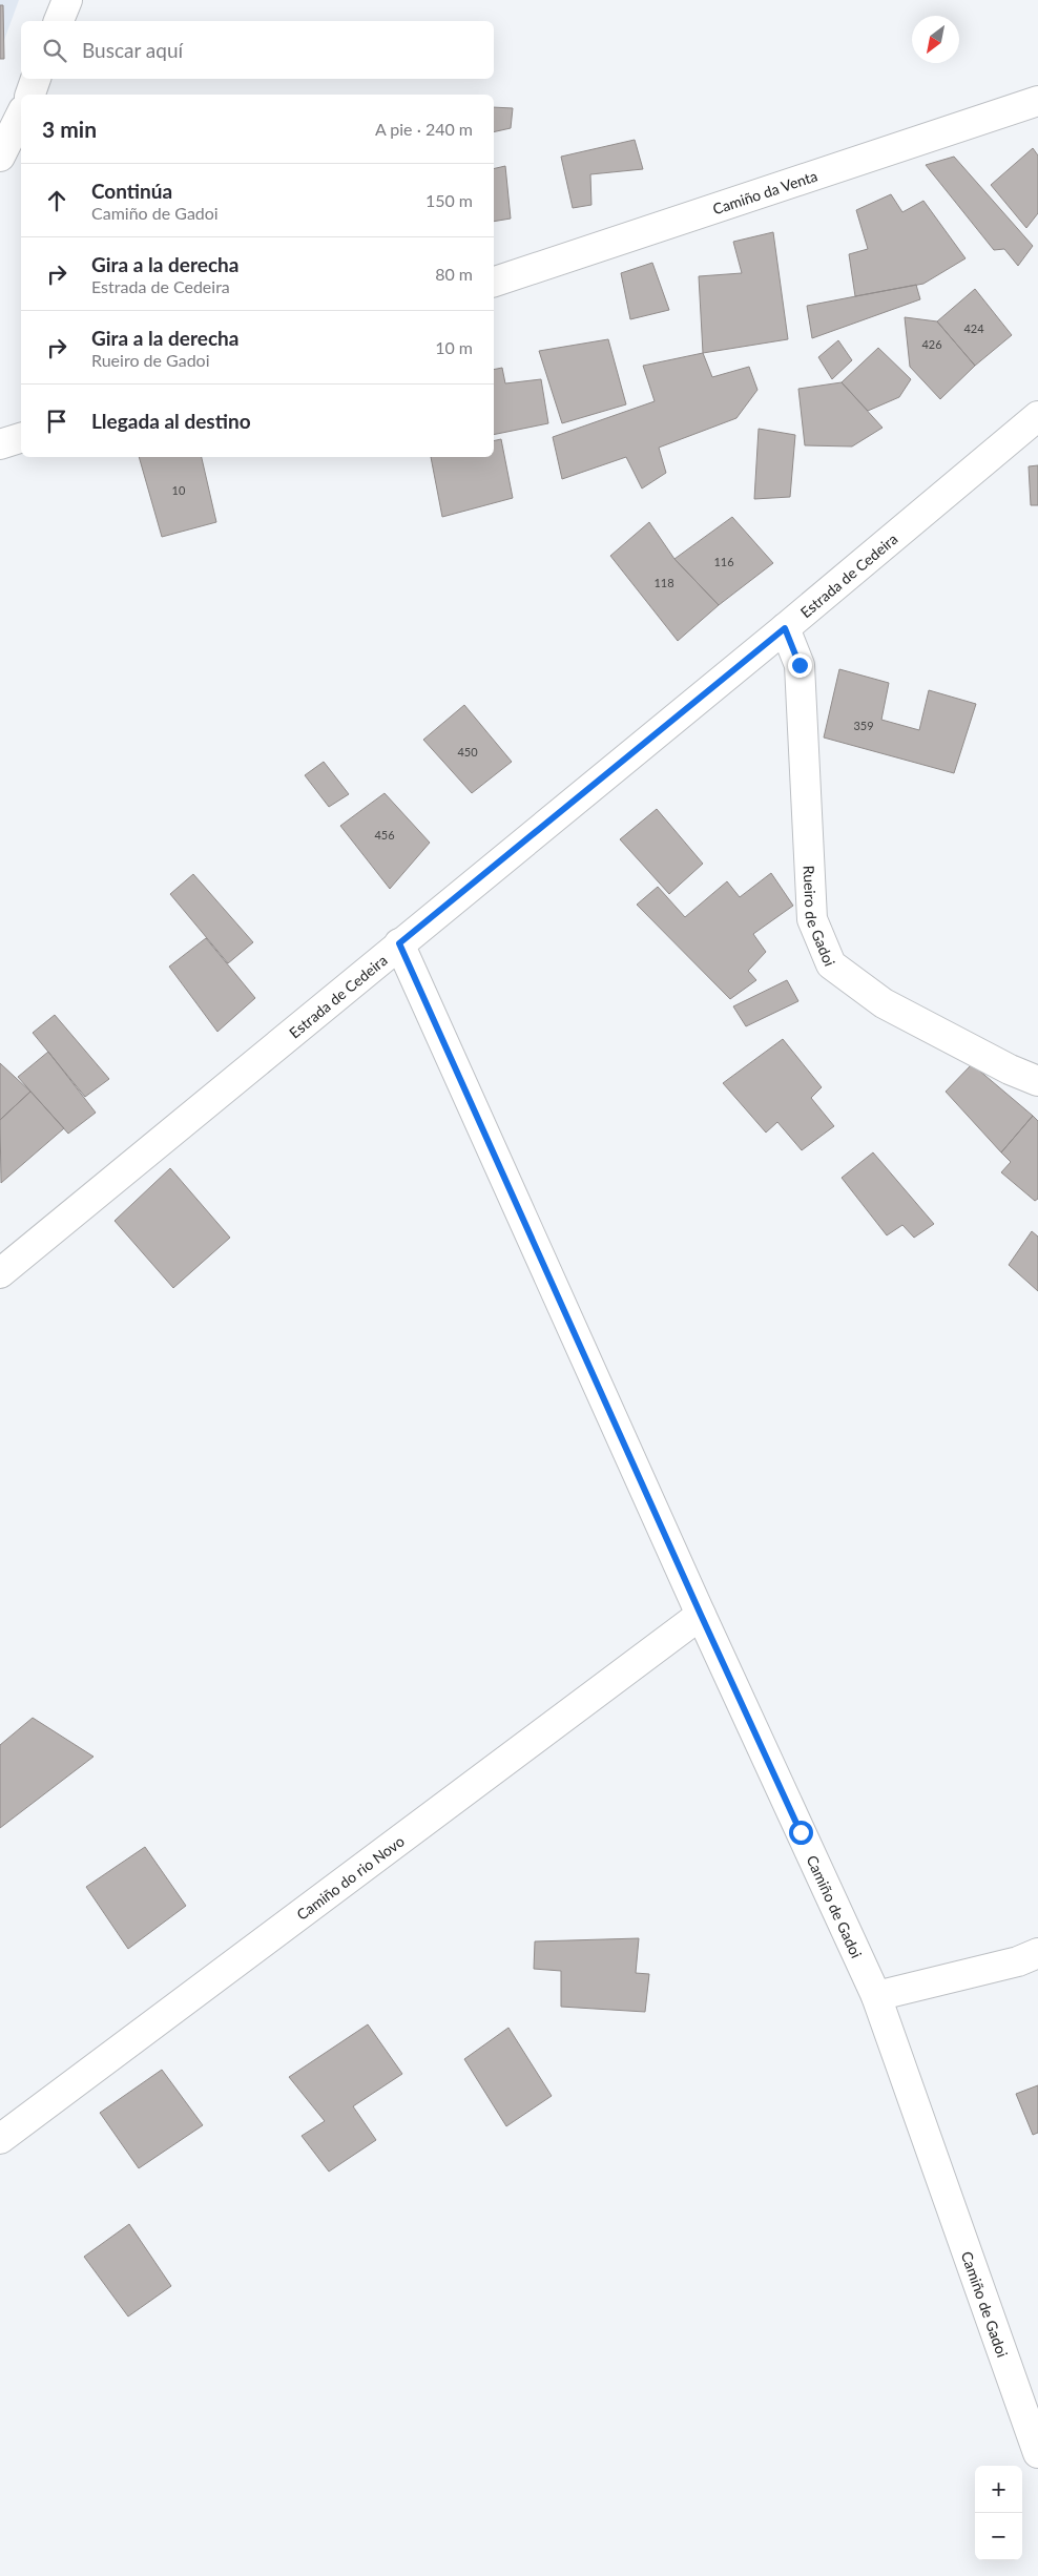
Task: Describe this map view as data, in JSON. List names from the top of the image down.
{
  "streets": {
    "street": [
      "Camiño da Venta",
      "Estrada de Cedeira",
      "Rueiro de Gadoi",
      "Camiño do rio Novo",
      "Camiño de Gadoi"
    ]
  },
  "crossings": [
    ["Estrada de Cedeira", "Rueiro de Gadoi"],
    ["Estrada de Cedeira", "Camiño de Gadoi"],
    ["Camiño do rio Novo", "Camiño de Gadoi"]
  ],
  "house_numbers": [
    "424",
    "426",
    "10",
    "116",
    "118",
    "359",
    "450",
    "456"
  ],
  "north": "bottom left",
  "page": {
    "search": "Buscar aquí",
    "heading": ["3 min", "A pie · 240 m"],
    "list": [
      ["Continúa", "Camiño de Gadoi", "150 m"],
      ["Gira a la derecha", "Estrada de Cedeira", "80 m"],
      ["Gira a la derecha", "Rueiro de Gadoi", "10 m"],
      "Llegada al destino"
    ],
    "map_buttons": ["+", "−"]
  }
}
